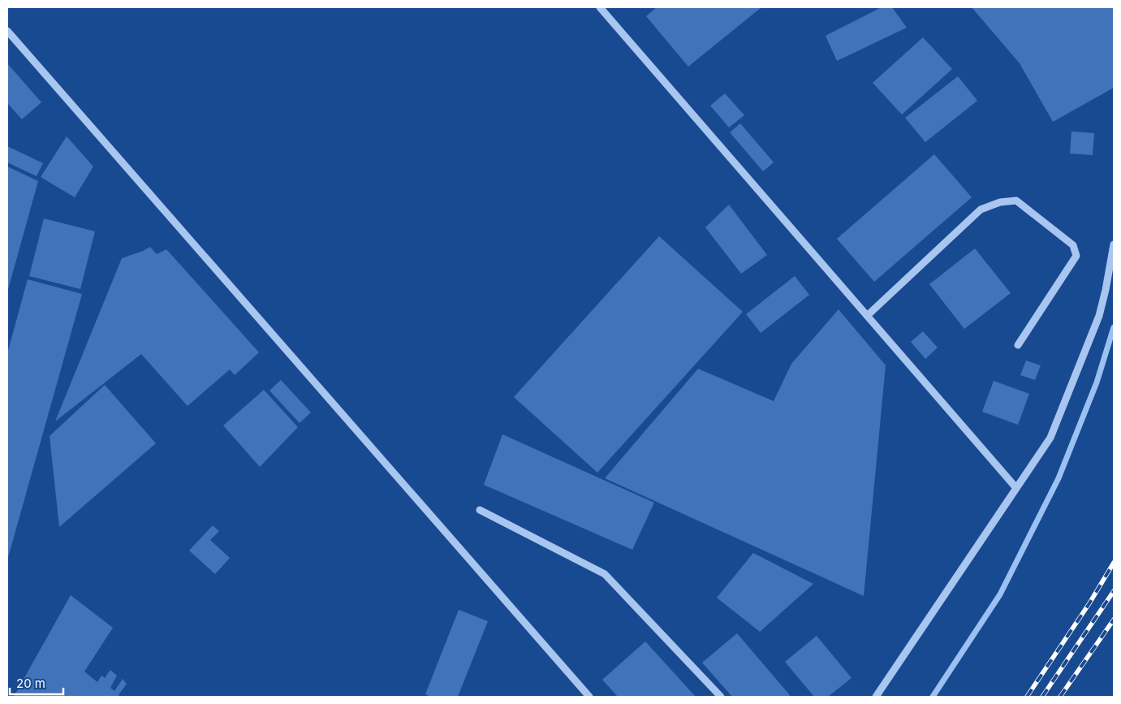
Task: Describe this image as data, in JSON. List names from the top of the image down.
{
  "scale_bar": "20 m"
}
